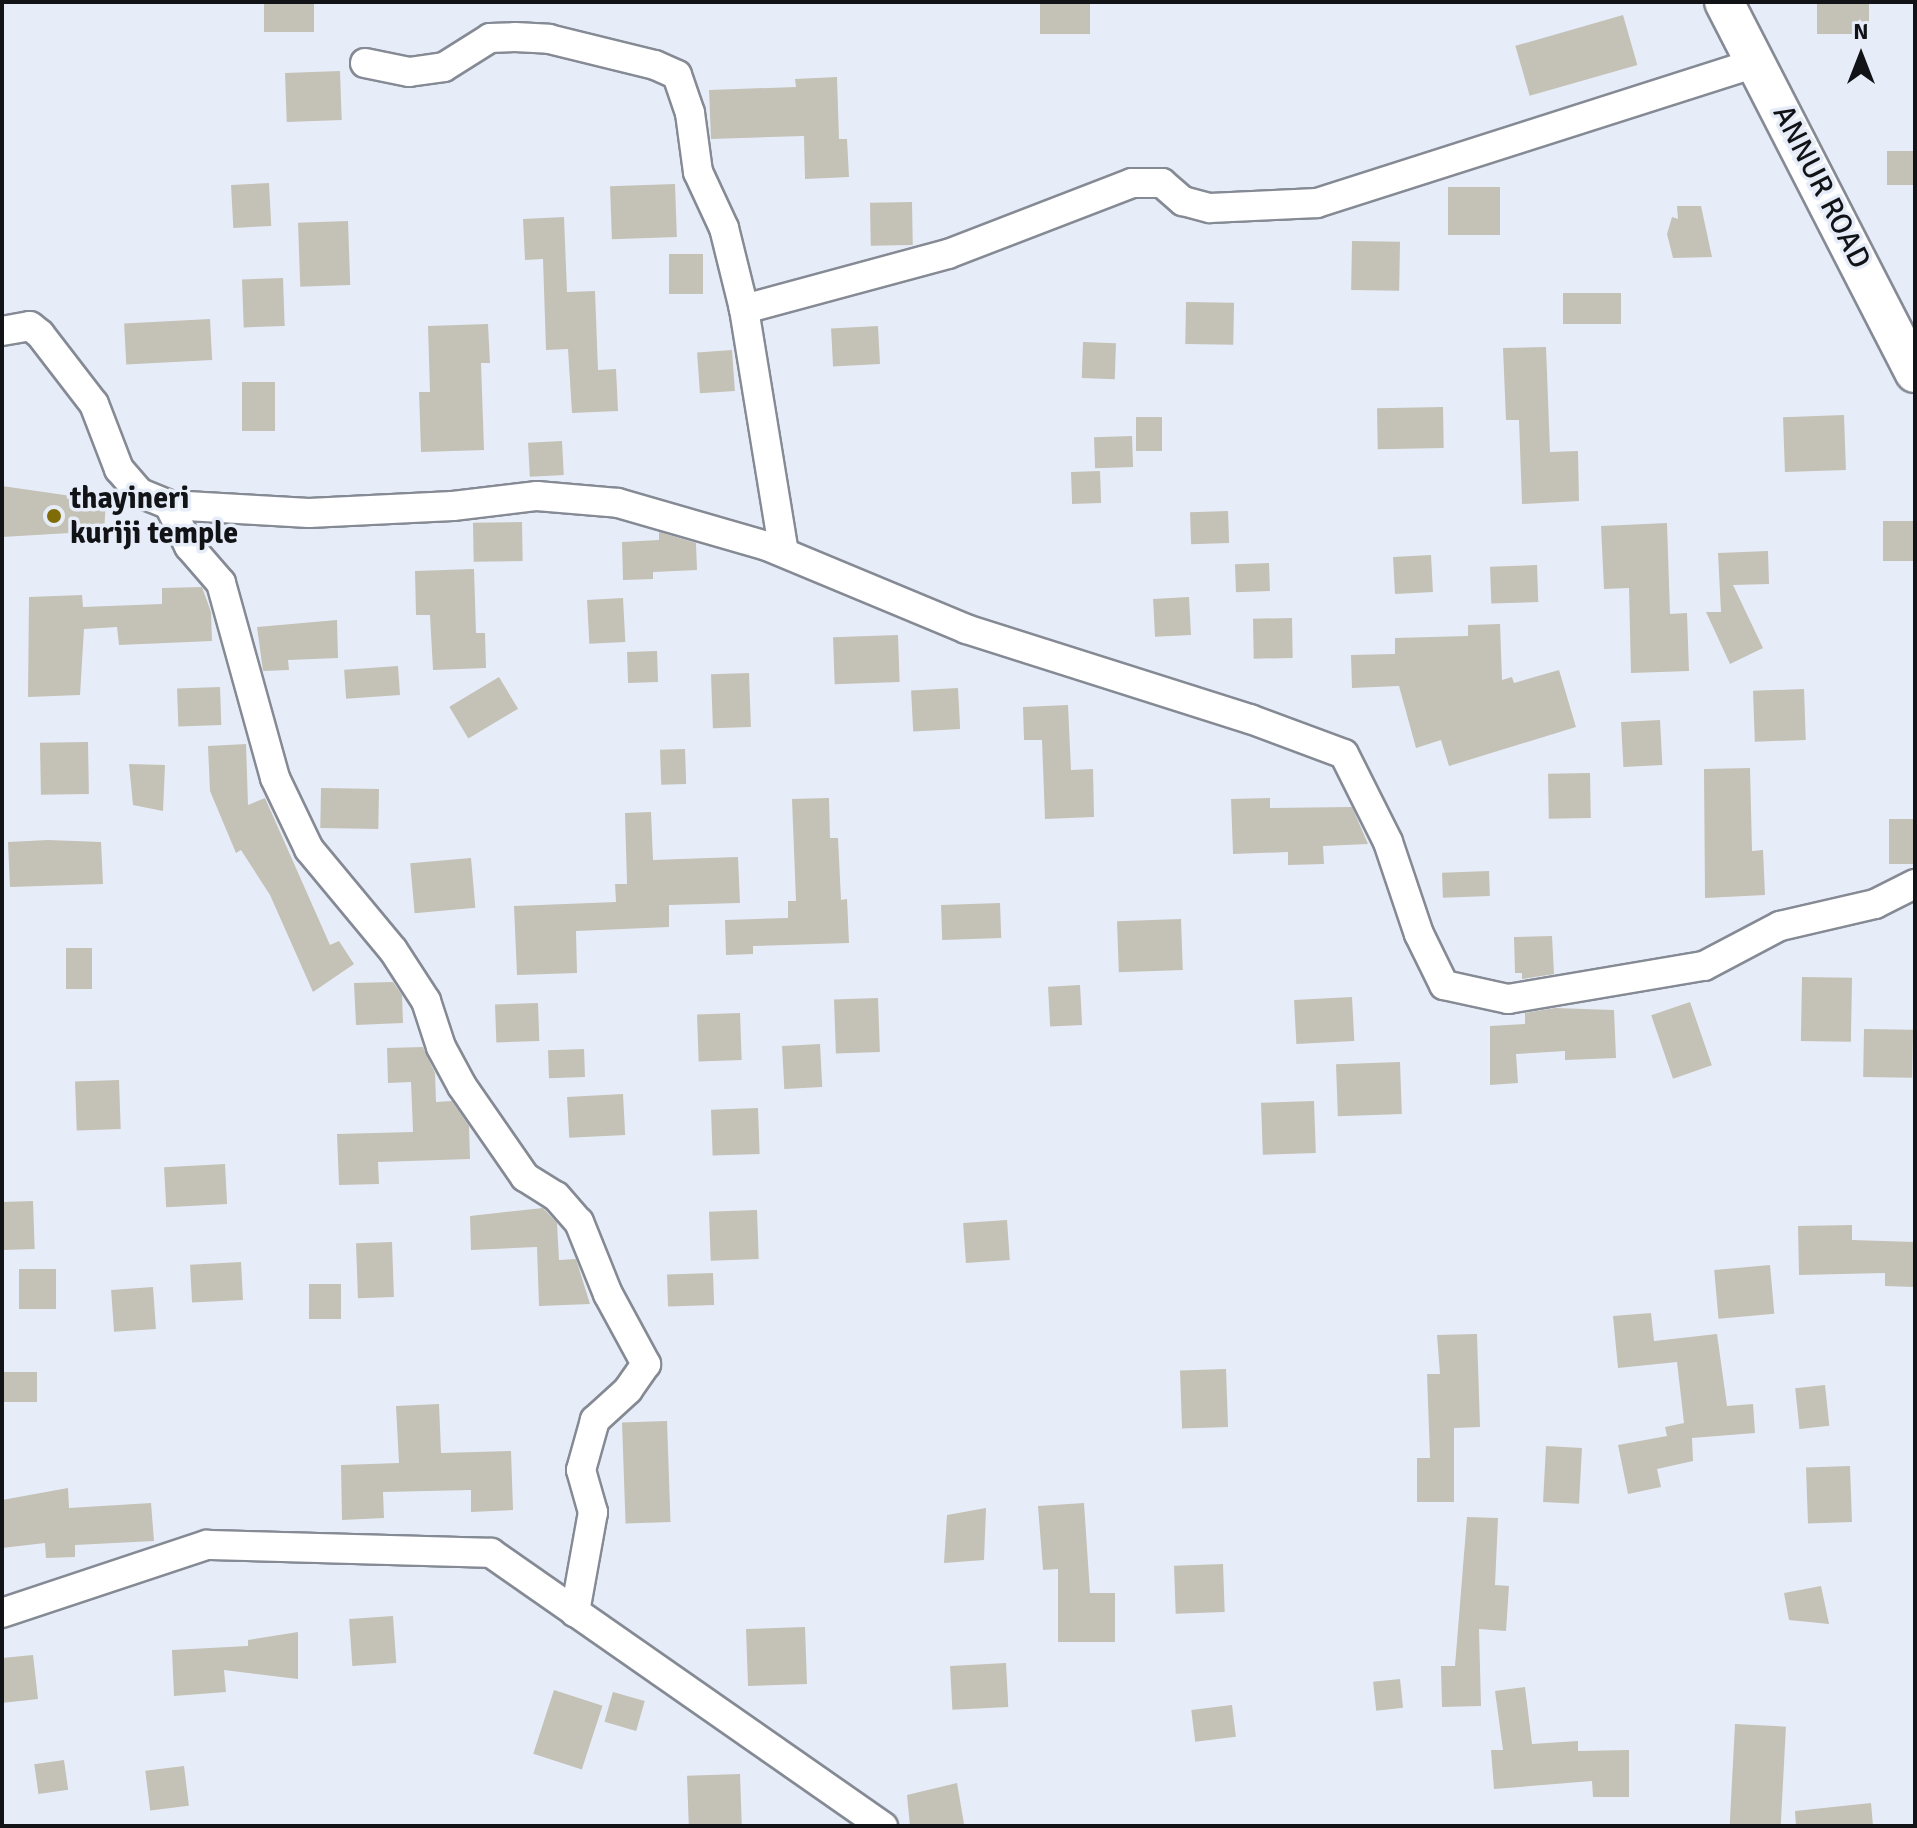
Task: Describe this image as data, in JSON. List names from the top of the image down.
{
  "streets": {
    "main road": ["ANNUR ROAD"]
  },
  "places": ["thayineri kuriji temple"],
  "north": "top"
}
